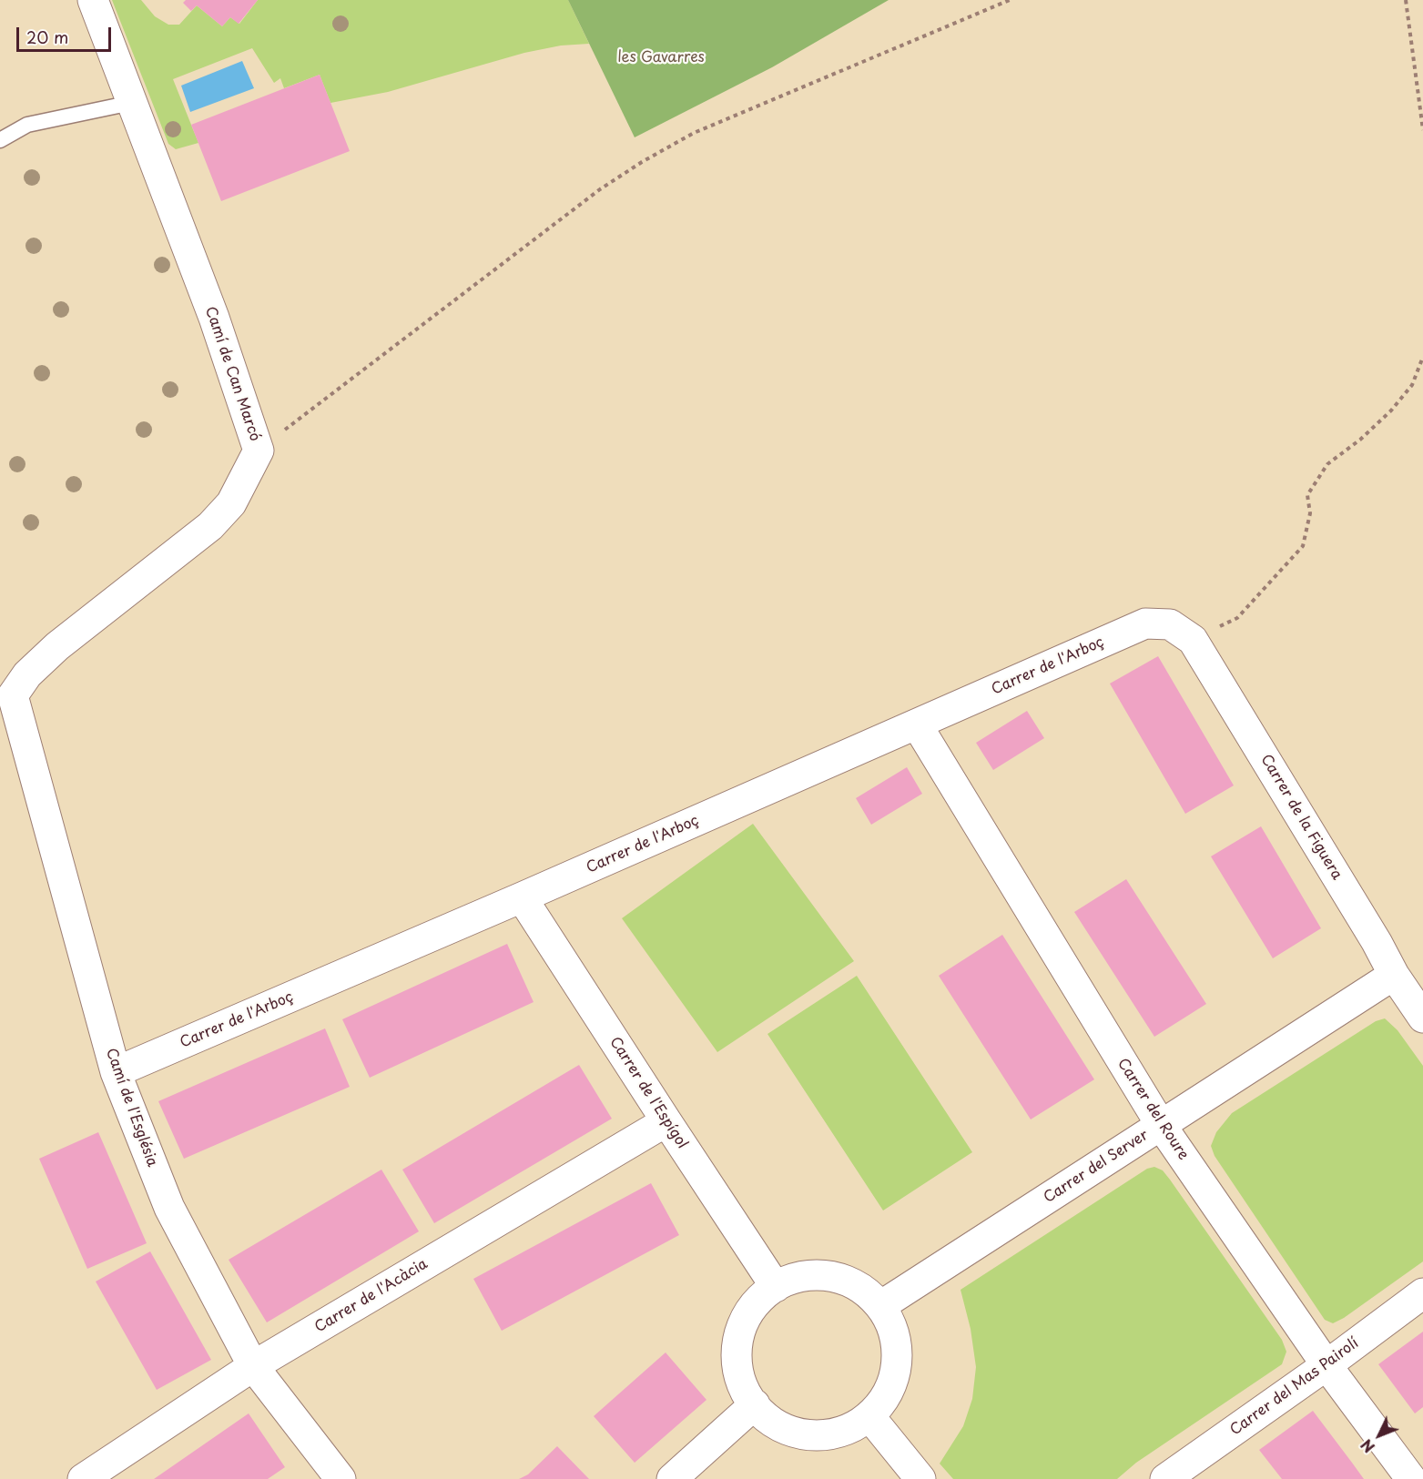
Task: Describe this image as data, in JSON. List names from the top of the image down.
{
  "streets": {
    "street": [
      "Camí de Can Marcó",
      "Carrer de l'Arboç",
      "Carrer de la Figuera",
      "Carrer de l'Espígol",
      "Camí de l'Església",
      "Carrer del Roure",
      "Carrer del Server",
      "Carrer de l'Acàcia",
      "Carrer del Mas Pairolí"
    ]
  },
  "crossings": [
    ["Camí de Can Marcó", "Camí de l'Església"],
    ["Carrer de l'Arboç", "Carrer de la Figuera"],
    ["Carrer de l'Arboç", "Carrer de l'Espígol"],
    ["Carrer de l'Arboç", "Camí de l'Església"],
    ["Carrer de l'Arboç", "Carrer del Roure"],
    ["Carrer de la Figuera", "Carrer del Server"],
    ["Carrer de l'Espígol", "Carrer del Server"],
    ["Carrer de l'Espígol", "Carrer de l'Acàcia"],
    ["Camí de l'Església", "Carrer de l'Acàcia"],
    ["Carrer del Roure", "Carrer del Server"],
    ["Carrer del Roure", "Carrer del Mas Pairolí"]
  ],
  "parks": ["les Gavarres"],
  "scale_bar": "20 m",
  "north": "bottom left"
}
